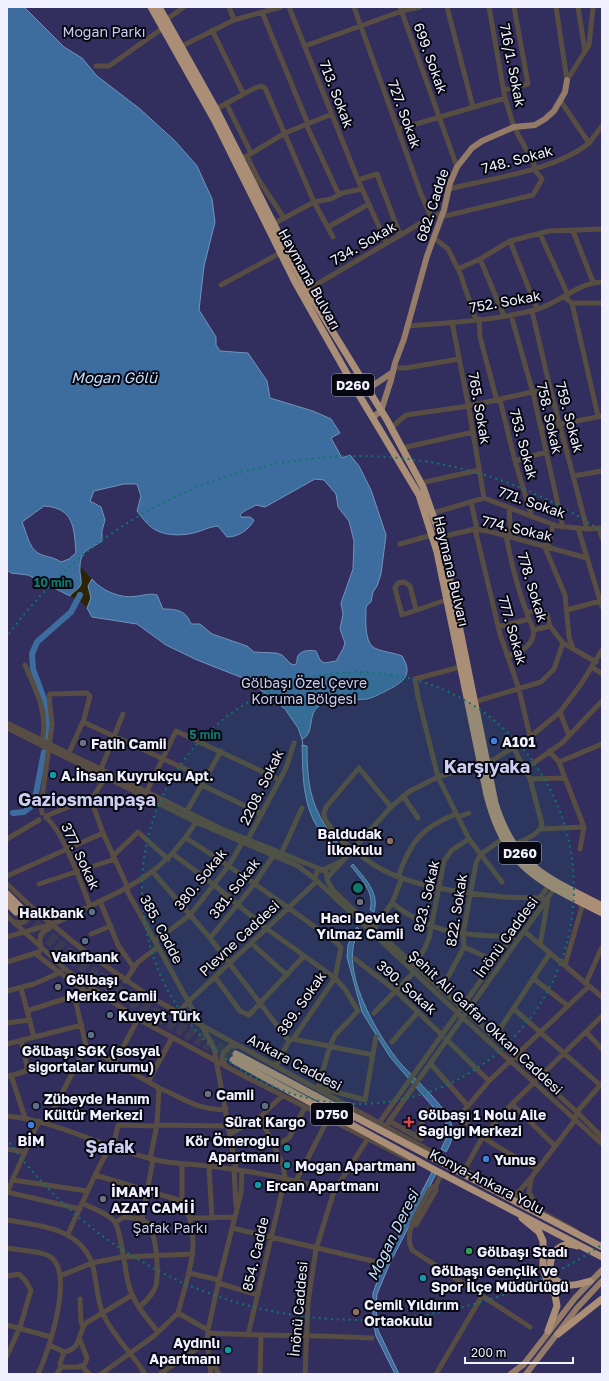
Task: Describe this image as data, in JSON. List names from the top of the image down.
{
  "streets": {
    "highway": [
      "Haymana Bulvarı",
      "D260",
      "D750",
      "Konya-Ankara Yolu"
    ],
    "main road": ["682. Cadde"],
    "street": [
      "699. Sokak",
      "716/1. Sokak",
      "713. Sokak",
      "727. Sokak",
      "748. Sokak",
      "734. Sokak",
      "752. Sokak",
      "765. Sokak",
      "759. Sokak",
      "758. Sokak",
      "753. Sokak",
      "771. Sokak",
      "774. Sokak",
      "778. Sokak",
      "777. Sokak",
      "2208. Sokak",
      "377. Sokak",
      "380. Sokak",
      "381. Sokak",
      "823. Sokak",
      "822. Sokak",
      "385. Cadde",
      "İnönü Caddesi",
      "Plevne Caddesi",
      "390. Sokak",
      "389. Sokak",
      "Şehit Ali Gaffar Okkan Caddesi",
      "Ankara Caddesi",
      "854. Cadde"
    ]
  },
  "crossings": [
    ["699. Sokak", "682. Cadde"],
    ["716/1. Sokak", "748. Sokak"],
    ["716/1. Sokak", "682. Cadde"],
    ["713. Sokak", "734. Sokak"],
    ["727. Sokak", "734. Sokak"],
    ["748. Sokak", "682. Cadde"],
    ["682. Cadde", "Haymana Bulvarı"],
    ["682. Cadde", "752. Sokak"],
    ["682. Cadde", "753. Sokak"],
    ["734. Sokak", "Haymana Bulvarı"],
    ["Haymana Bulvarı", "771. Sokak"],
    ["Haymana Bulvarı", "774. Sokak"],
    ["Haymana Bulvarı", "İnönü Caddesi"],
    ["752. Sokak", "765. Sokak"],
    ["752. Sokak", "759. Sokak"],
    ["752. Sokak", "758. Sokak"],
    ["752. Sokak", "753. Sokak"],
    ["765. Sokak", "771. Sokak"],
    ["759. Sokak", "771. Sokak"],
    ["758. Sokak", "771. Sokak"],
    ["753. Sokak", "771. Sokak"],
    ["771. Sokak", "778. Sokak"],
    ["771. Sokak", "777. Sokak"],
    ["774. Sokak", "778. Sokak"],
    ["774. Sokak", "777. Sokak"],
    ["778. Sokak", "777. Sokak"],
    ["2208. Sokak", "Şehit Ali Gaffar Okkan Caddesi"],
    ["380. Sokak", "385. Cadde"],
    ["380. Sokak", "Şehit Ali Gaffar Okkan Caddesi"],
    ["381. Sokak", "Şehit Ali Gaffar Okkan Caddesi"],
    ["823. Sokak", "Şehit Ali Gaffar Okkan Caddesi"],
    ["822. Sokak", "Şehit Ali Gaffar Okkan Caddesi"],
    ["385. Cadde", "Plevne Caddesi"],
    ["385. Cadde", "Ankara Caddesi"],
    ["İnönü Caddesi", "Şehit Ali Gaffar Okkan Caddesi"],
    ["Plevne Caddesi", "389. Sokak"],
    ["Plevne Caddesi", "Şehit Ali Gaffar Okkan Caddesi"],
    ["Plevne Caddesi", "Ankara Caddesi"],
    ["389. Sokak", "Ankara Caddesi"],
    ["Ankara Caddesi", "D750"],
    ["Ankara Caddesi", "Konya-Ankara Yolu"],
    ["D750", "Konya-Ankara Yolu"]
  ],
  "districts": ["Karşıyaka", "Gaziosmanpaşa", "Şafak"],
  "water": ["Mogan Gölü", "Mogan Deresi"],
  "parks": ["Mogan Parkı", "Gölbaşı Özel Çevre Koruma Bölgesi", "Şafak Parkı"],
  "places": {
    "other": [
      "A101",
      "Fatih Camii",
      "A.İhsan Kuyrukçu Apt.",
      "Baldudak İlkokulu",
      "Hacı Devlet Yılmaz Camii",
      "Halkbank",
      "Vakıfbank",
      "Gölbaşı Merkez Camii",
      "Kuveyt Türk",
      "Gölbaşı SGK (sosyal sigortalar kurumu)",
      "Camii",
      "Zübeyde Hanım Kültür Merkezi",
      "Sürat Kargo",
      "BİM",
      "Kör Ömeroğlu Apartmanı",
      "Yunus",
      "Moğan Apartmanı",
      "Ercan Apartmanı",
      "İMAM'I AZAT CAMİİ",
      "Gölbaşı Stadı",
      "Gölbaşı Gençlik ve Spor İlçe Müdürlüğü",
      "Cemil Yıldırım Ortaokulu",
      "Aydınlı Apartmanı"
    ],
    "health": ["Gölbaşı 1 Nolu Aile Sağlığı Merkezi"]
  },
  "scale_bar": "200 m",
  "rings": ["10 min", "5 min"]
}
